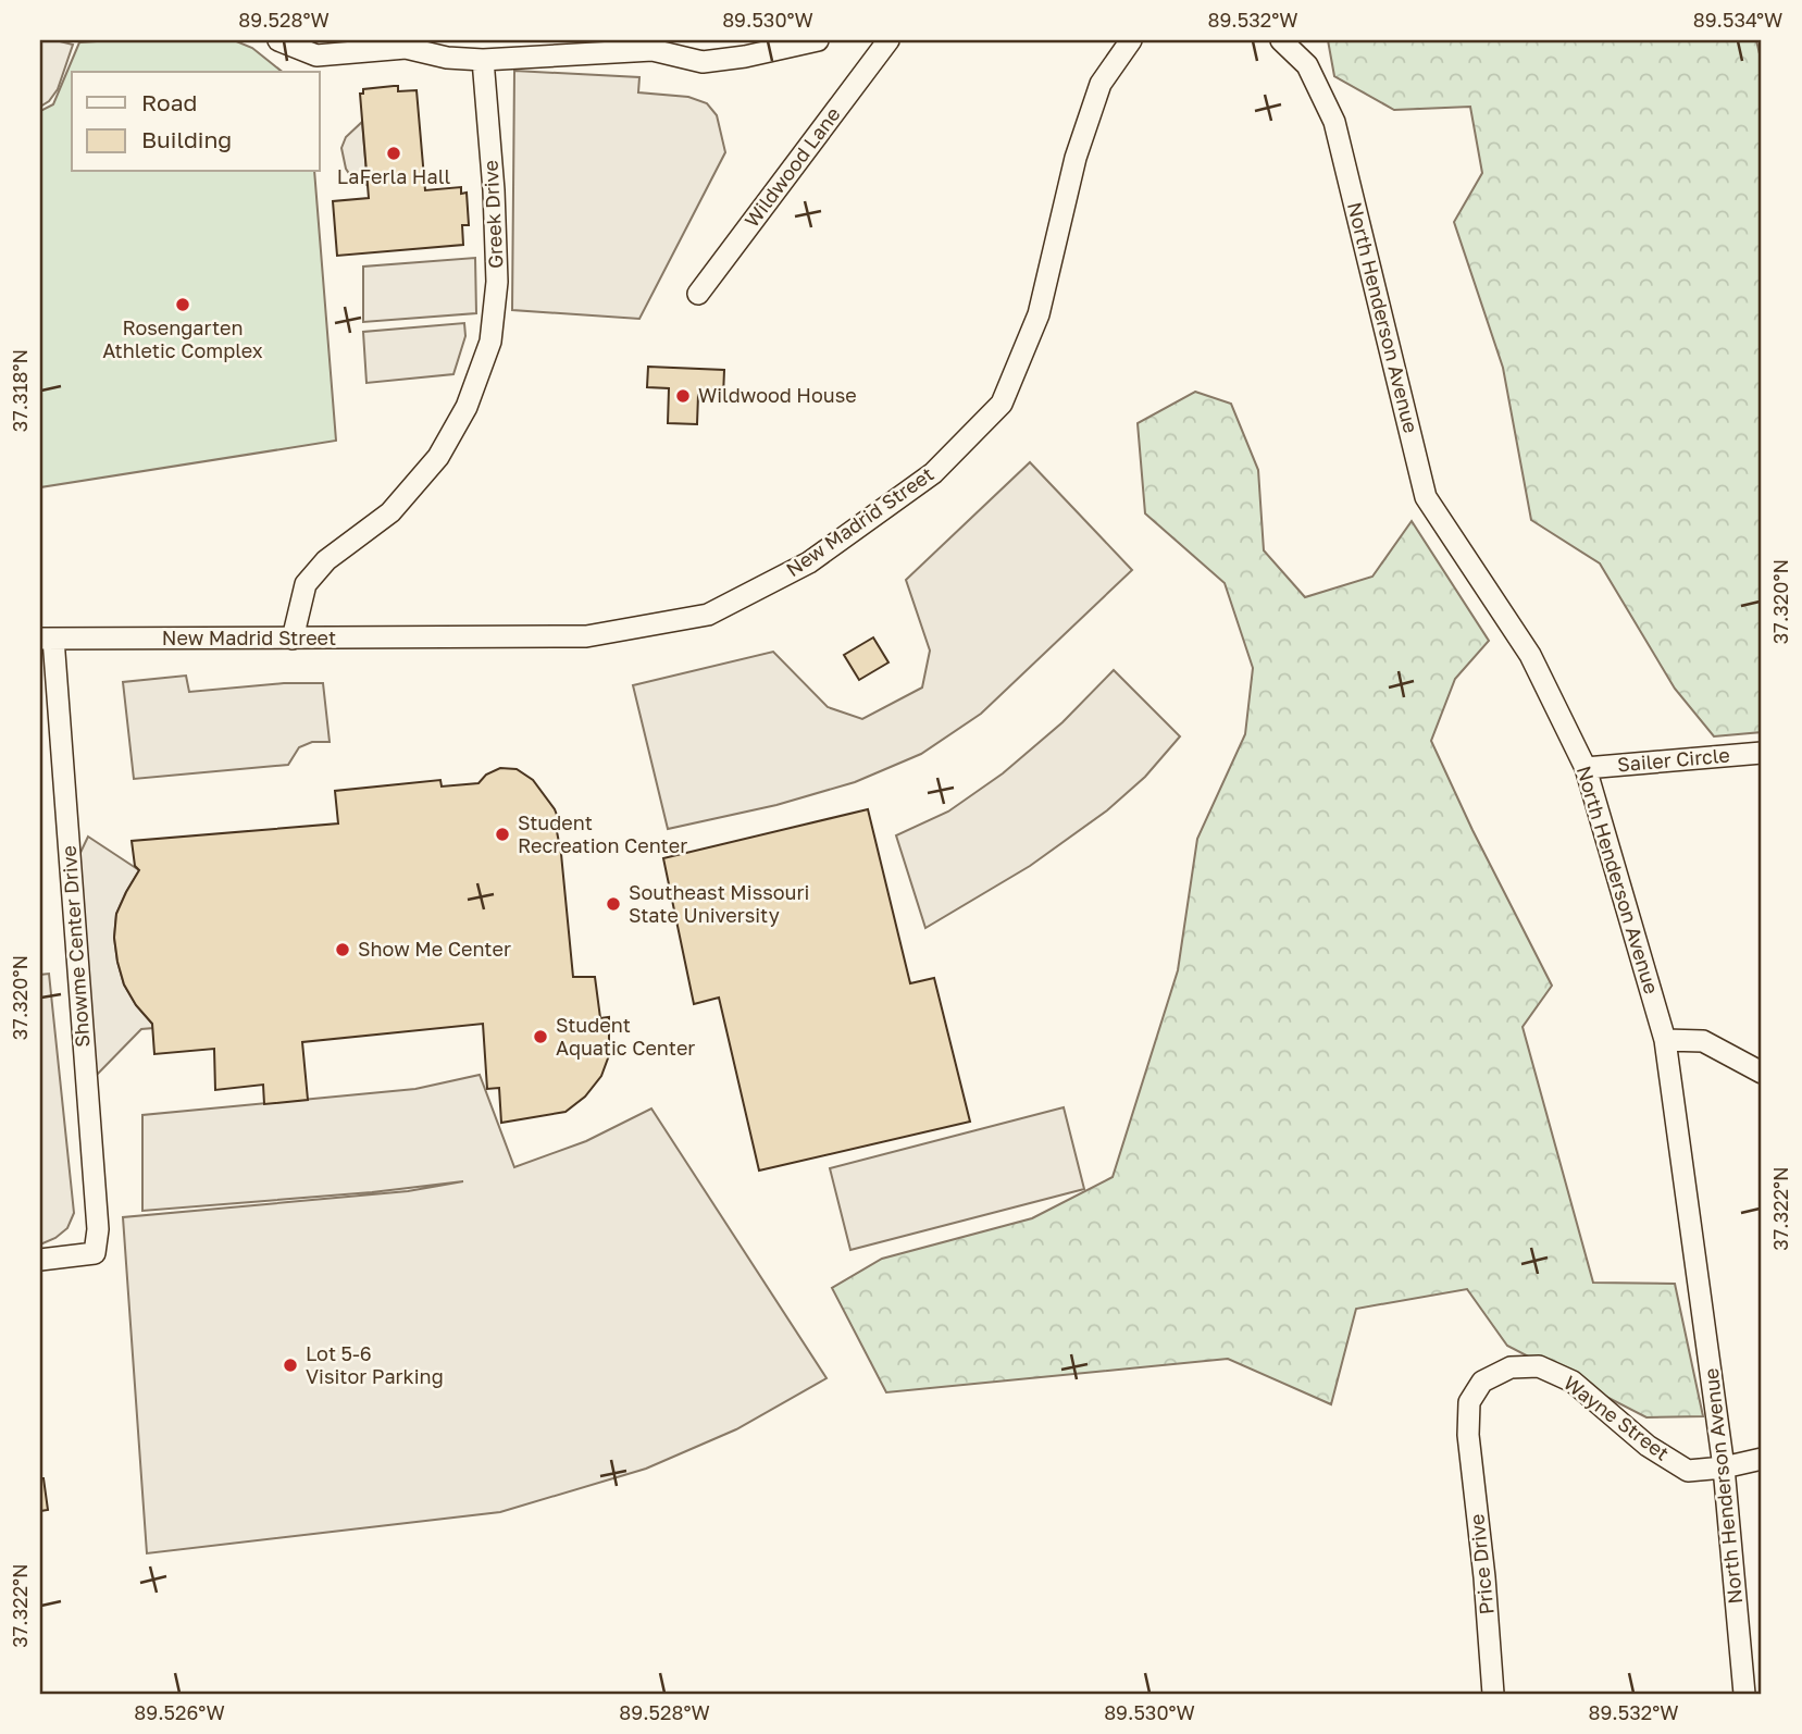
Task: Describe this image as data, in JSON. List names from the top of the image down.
{
  "streets": {
    "street": [
      "Wildwood Lane",
      "Greek Drive",
      "North Henderson Avenue",
      "New Madrid Street",
      "Sailer Circle",
      "Showme Center Drive",
      "Wayne Street",
      "Price Drive"
    ]
  },
  "crossings": [
    ["Greek Drive", "New Madrid Street"],
    ["North Henderson Avenue", "Sailer Circle"],
    ["North Henderson Avenue", "Wayne Street"],
    ["New Madrid Street", "Showme Center Drive"],
    ["Wayne Street", "Price Drive"]
  ],
  "places": [
    "LaFerla Hall",
    "Rosengarten Athletic Complex",
    "Wildwood House",
    "Student Recreation Center",
    "Southeast Missouri State University",
    "Show Me Center",
    "Student Aquatic Center",
    "Lot 5-6 Visitor Parking"
  ],
  "legend": ["Road", "Building"],
  "coordinates": [
    "89.528°W",
    "89.530°W",
    "89.532°W",
    "89.534°W",
    "37.318°N",
    "37.320°N",
    "37.322°N",
    "89.526°W"
  ]
}
